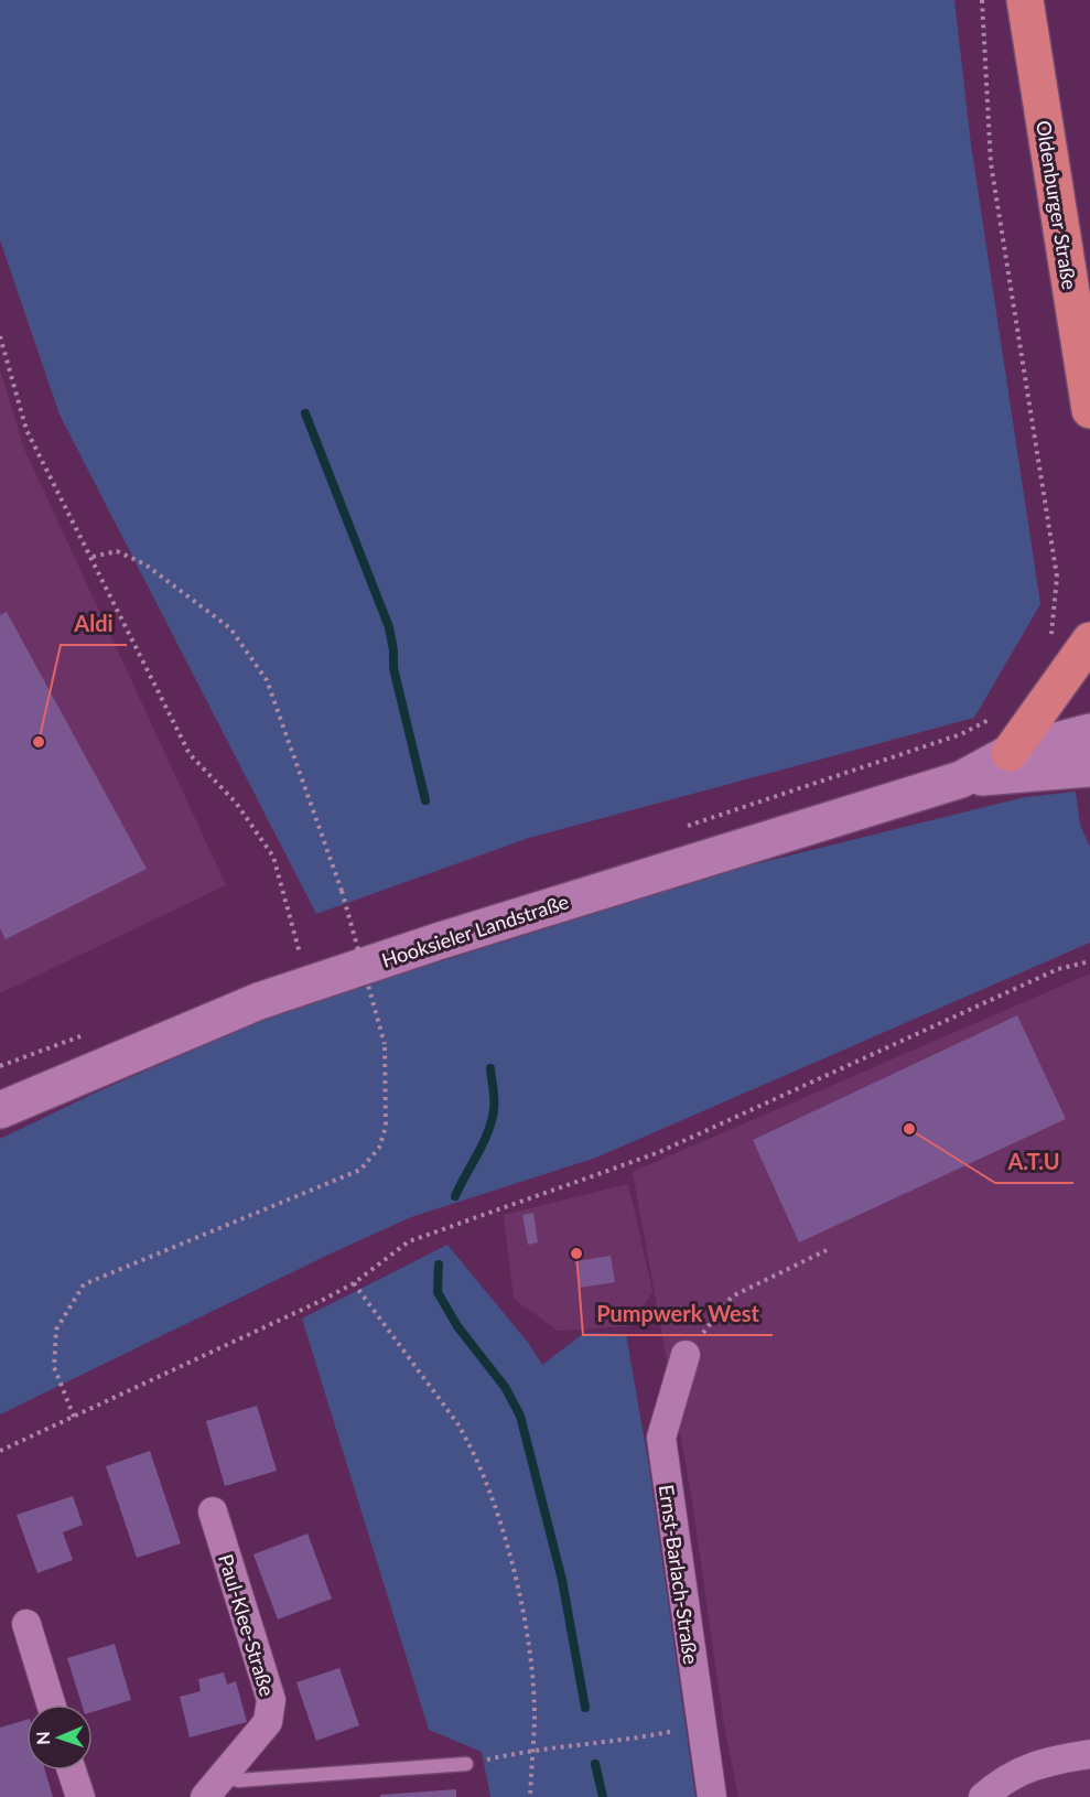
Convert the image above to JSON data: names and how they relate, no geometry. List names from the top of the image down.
{
  "streets": {
    "main road": ["Oldenburger Straße", "Hooksieler Landstraße"],
    "street": ["Ernst-Barlach-Straße", "Paul-Klee-Straße"]
  },
  "places": ["Aldi", "A.T.U", "Pumpwerk West"],
  "north": "left"
}
